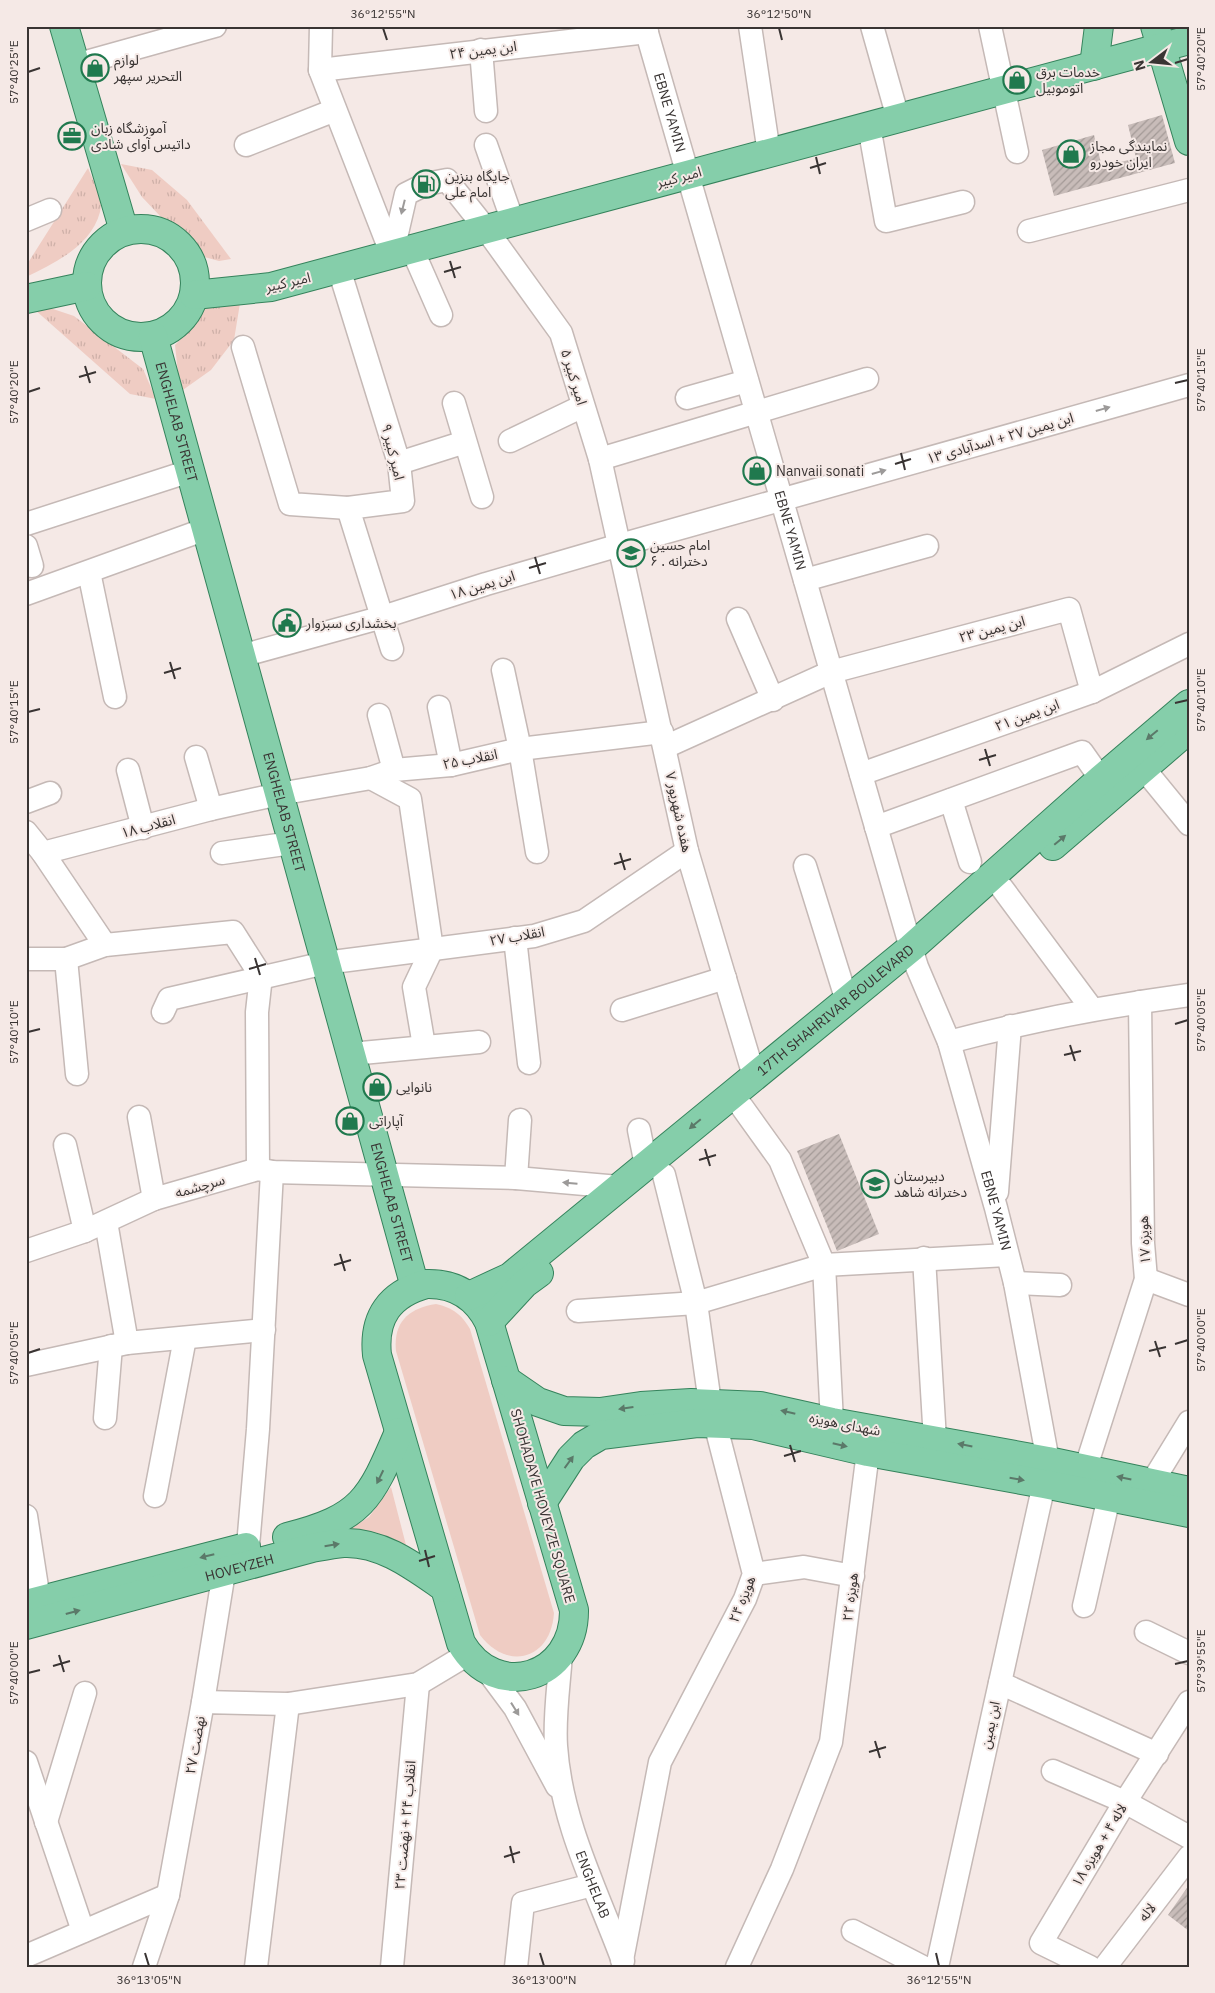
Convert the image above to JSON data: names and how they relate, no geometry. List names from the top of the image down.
{
  "streets": {
    "main road": [
      "امیر کبیر",
      "ENGHELAB STREET",
      "17TH SHAHRIVAR BOULEVARD",
      "شهدای هویزه",
      "SHOHADAYE HOVEYZE SQUARE",
      "HOVEYZEH"
    ],
    "street": [
      "ابن یمین ۲۴",
      "EBNE YAMIN",
      "امیر کبیر ۵",
      "ابن یمین ۲۷ + اسدآبادی ۱۳",
      "امیر کبیر ۹",
      "ابن یمین ۱۸",
      "ابن یمین ۲۳",
      "ابن یمین ۲۱",
      "انقلاب ۲۵",
      "هفده شهریور ۷",
      "انقلاب ۱۸",
      "انقلاب ۲۷",
      "سرچشمه",
      "هویزه ۱۷",
      "هویزه ۲۲",
      "هویزه ۲۴",
      "ابن یمین",
      "نهضت ۲۷",
      "انقلاب ۲۴ + نهضت ۲۳",
      "لاله ۴ + هویزه ۱۸",
      "ENGHELAB",
      "لاله"
    ]
  },
  "crossings": [
    ["ابن یمین ۲۴", "EBNE YAMIN"],
    ["EBNE YAMIN", "امیر کبیر"],
    ["EBNE YAMIN", "ابن یمین ۲۷ + اسدآبادی ۱۳"],
    ["EBNE YAMIN", "ابن یمین ۱۸"],
    ["EBNE YAMIN", "ابن یمین ۲۳"],
    ["EBNE YAMIN", "ابن یمین ۲۱"],
    ["EBNE YAMIN", "انقلاب ۲۵"],
    ["EBNE YAMIN", "17TH SHAHRIVAR BOULEVARD"],
    ["EBNE YAMIN", "شهدای هویزه"],
    ["EBNE YAMIN", "ابن یمین"],
    ["امیر کبیر", "امیر کبیر ۵"],
    ["امیر کبیر", "ENGHELAB STREET"],
    ["امیر کبیر", "امیر کبیر ۹"],
    ["امیر کبیر ۵", "ابن یمین ۱۸"],
    ["امیر کبیر ۵", "هفده شهریور ۷"],
    ["ENGHELAB STREET", "ابن یمین ۱۸"],
    ["ENGHELAB STREET", "انقلاب ۲۵"],
    ["ENGHELAB STREET", "انقلاب ۱۸"],
    ["ENGHELAB STREET", "انقلاب ۲۷"],
    ["ENGHELAB STREET", "سرچشمه"],
    ["ENGHELAB STREET", "SHOHADAYE HOVEYZE SQUARE"],
    ["ابن یمین ۲۷ + اسدآبادی ۱۳", "ابن یمین ۱۸"],
    ["ابن یمین ۱۸", "هفده شهریور ۷"],
    ["ابن یمین ۲۳", "ابن یمین ۲۱"],
    ["ابن یمین ۲۳", "انقلاب ۲۵"],
    ["انقلاب ۲۵", "هفده شهریور ۷"],
    ["انقلاب ۲۵", "انقلاب ۱۸"],
    ["هفده شهریور ۷", "انقلاب ۲۷"],
    ["هفده شهریور ۷", "17TH SHAHRIVAR BOULEVARD"],
    ["17TH SHAHRIVAR BOULEVARD", "سرچشمه"],
    ["17TH SHAHRIVAR BOULEVARD", "SHOHADAYE HOVEYZE SQUARE"],
    ["17TH SHAHRIVAR BOULEVARD", "هویزه ۲۴"],
    ["هویزه ۱۷", "شهدای هویزه"],
    ["شهدای هویزه", "SHOHADAYE HOVEYZE SQUARE"],
    ["شهدای هویزه", "هویزه ۲۲"],
    ["شهدای هویزه", "هویزه ۲۴"],
    ["شهدای هویزه", "ابن یمین"],
    ["SHOHADAYE HOVEYZE SQUARE", "HOVEYZEH"],
    ["SHOHADAYE HOVEYZE SQUARE", "نهضت ۲۷"],
    ["هویزه ۲۴", "ENGHELAB"],
    ["نهضت ۲۷", "انقلاب ۲۴ + نهضت ۲۳"]
  ],
  "places": {
    "shop": [
      "لوازم التحریر سپهر",
      "خدمات برق اتوموبیل",
      "نمایندگی مجاز ایران خودرو",
      "Nanvaii sonati",
      "نانوایی",
      "آپاراتی"
    ],
    "office": ["آموزشگاه زبان داتیس آوای شادی"],
    "fuel station": ["جایگاه بنزین امام علی"],
    "school or university": ["امام حسین ۶ . دخترانه", "دبیرستان دخترانه شاهد"],
    "public building": ["بخشداری سبزوار"]
  },
  "north": "left",
  "coordinates": [
    "36°12'55\"N",
    "36°12'50\"N",
    "57°40'20\"E",
    "57°40'25\"E",
    "57°40'15\"E",
    "57°40'10\"E",
    "57°40'05\"E",
    "57°40'00\"E",
    "57°39'55\"E",
    "36°13'05\"N",
    "36°13'00\"N"
  ]
}
